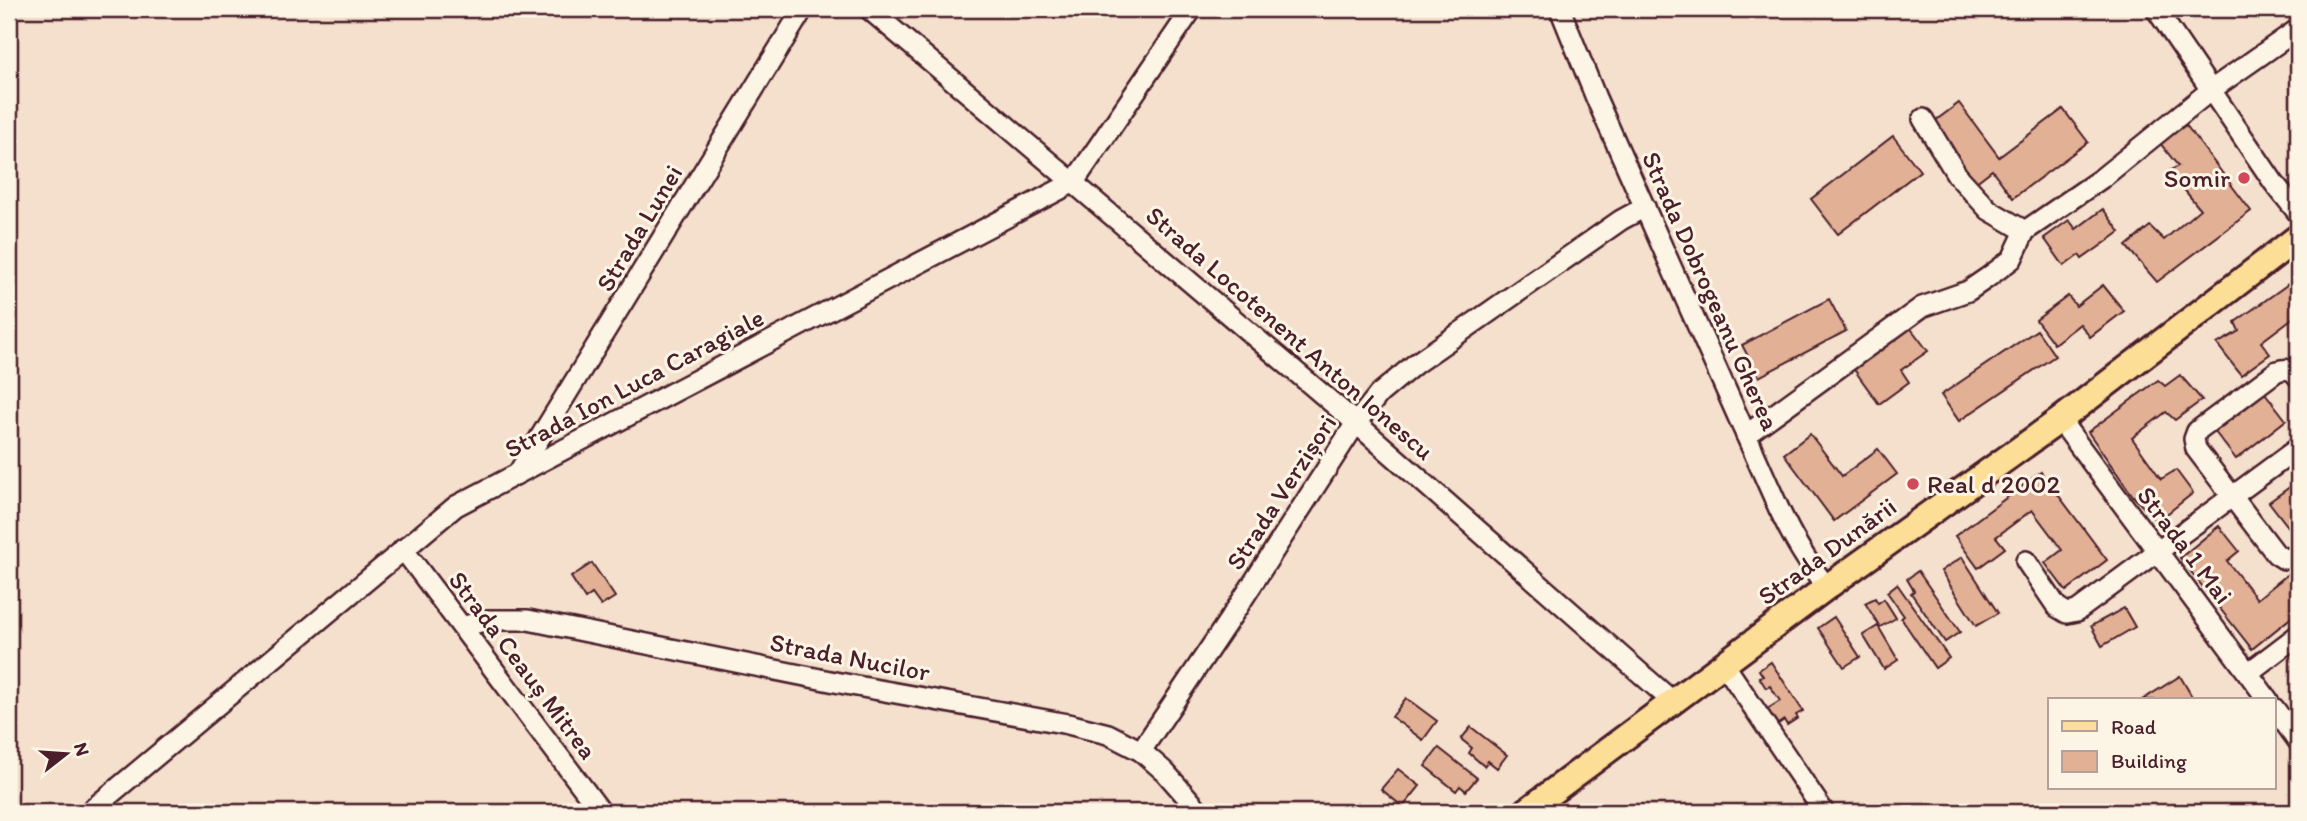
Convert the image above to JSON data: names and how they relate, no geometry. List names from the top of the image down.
{
  "streets": {
    "main road": ["Strada Dunării"],
    "street": [
      "Strada Lunei",
      "Strada Dobrogeanu Gherea",
      "Strada Locotenent Anton Ionescu",
      "Strada Ion Luca Caragiale",
      "Strada Verzișori",
      "Strada 1 Mai",
      "Strada Nucilor",
      "Strada Ceauș Mitrea"
    ]
  },
  "crossings": [
    ["Strada Lunei", "Strada Ion Luca Caragiale"],
    ["Strada Dobrogeanu Gherea", "Strada Verzișori"],
    ["Strada Dobrogeanu Gherea", "Strada Dunării"],
    ["Strada Locotenent Anton Ionescu", "Strada Ion Luca Caragiale"],
    ["Strada Locotenent Anton Ionescu", "Strada Verzișori"],
    ["Strada Locotenent Anton Ionescu", "Strada Dunării"],
    ["Strada Ion Luca Caragiale", "Strada Ceauș Mitrea"],
    ["Strada Verzișori", "Strada Nucilor"],
    ["Strada 1 Mai", "Strada Dunării"],
    ["Strada Nucilor", "Strada Ceauș Mitrea"]
  ],
  "places": ["Somir", "Real d 2002"],
  "legend": ["Road", "Building"],
  "north": "right"
}
